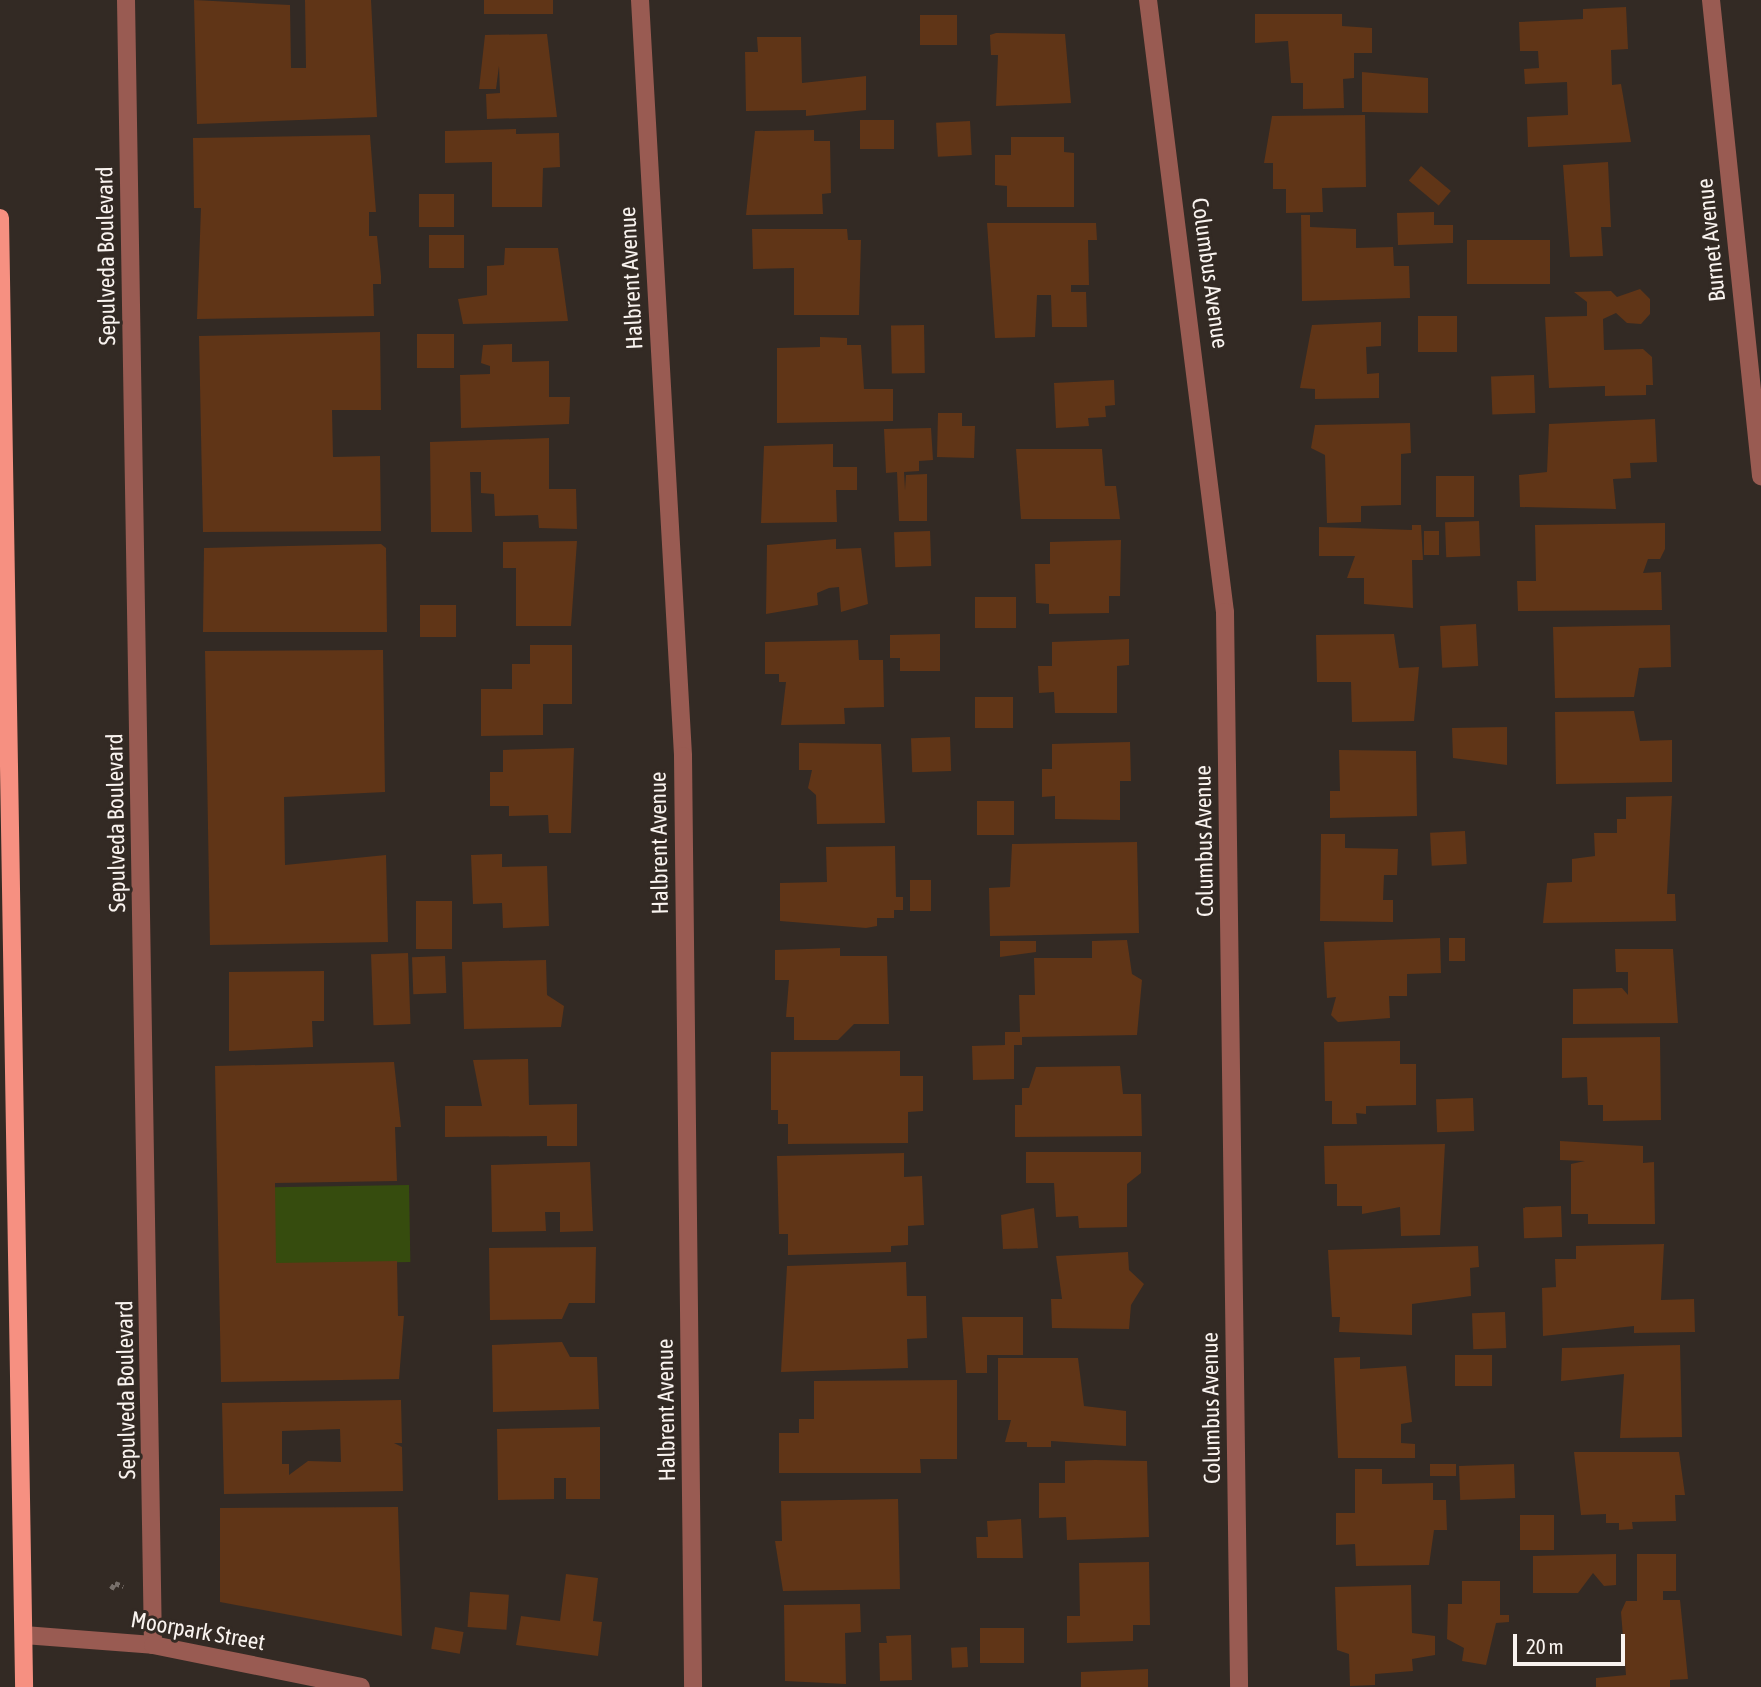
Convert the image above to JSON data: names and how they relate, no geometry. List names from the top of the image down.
{
  "streets": {
    "street": [
      "Burnet Avenue",
      "Sepulveda Boulevard",
      "Columbus Avenue",
      "Halbrent Avenue",
      "Moorpark Street"
    ]
  },
  "crossings": [
    ["Sepulveda Boulevard", "Moorpark Street"]
  ],
  "scale_bar": "20 m"
}
